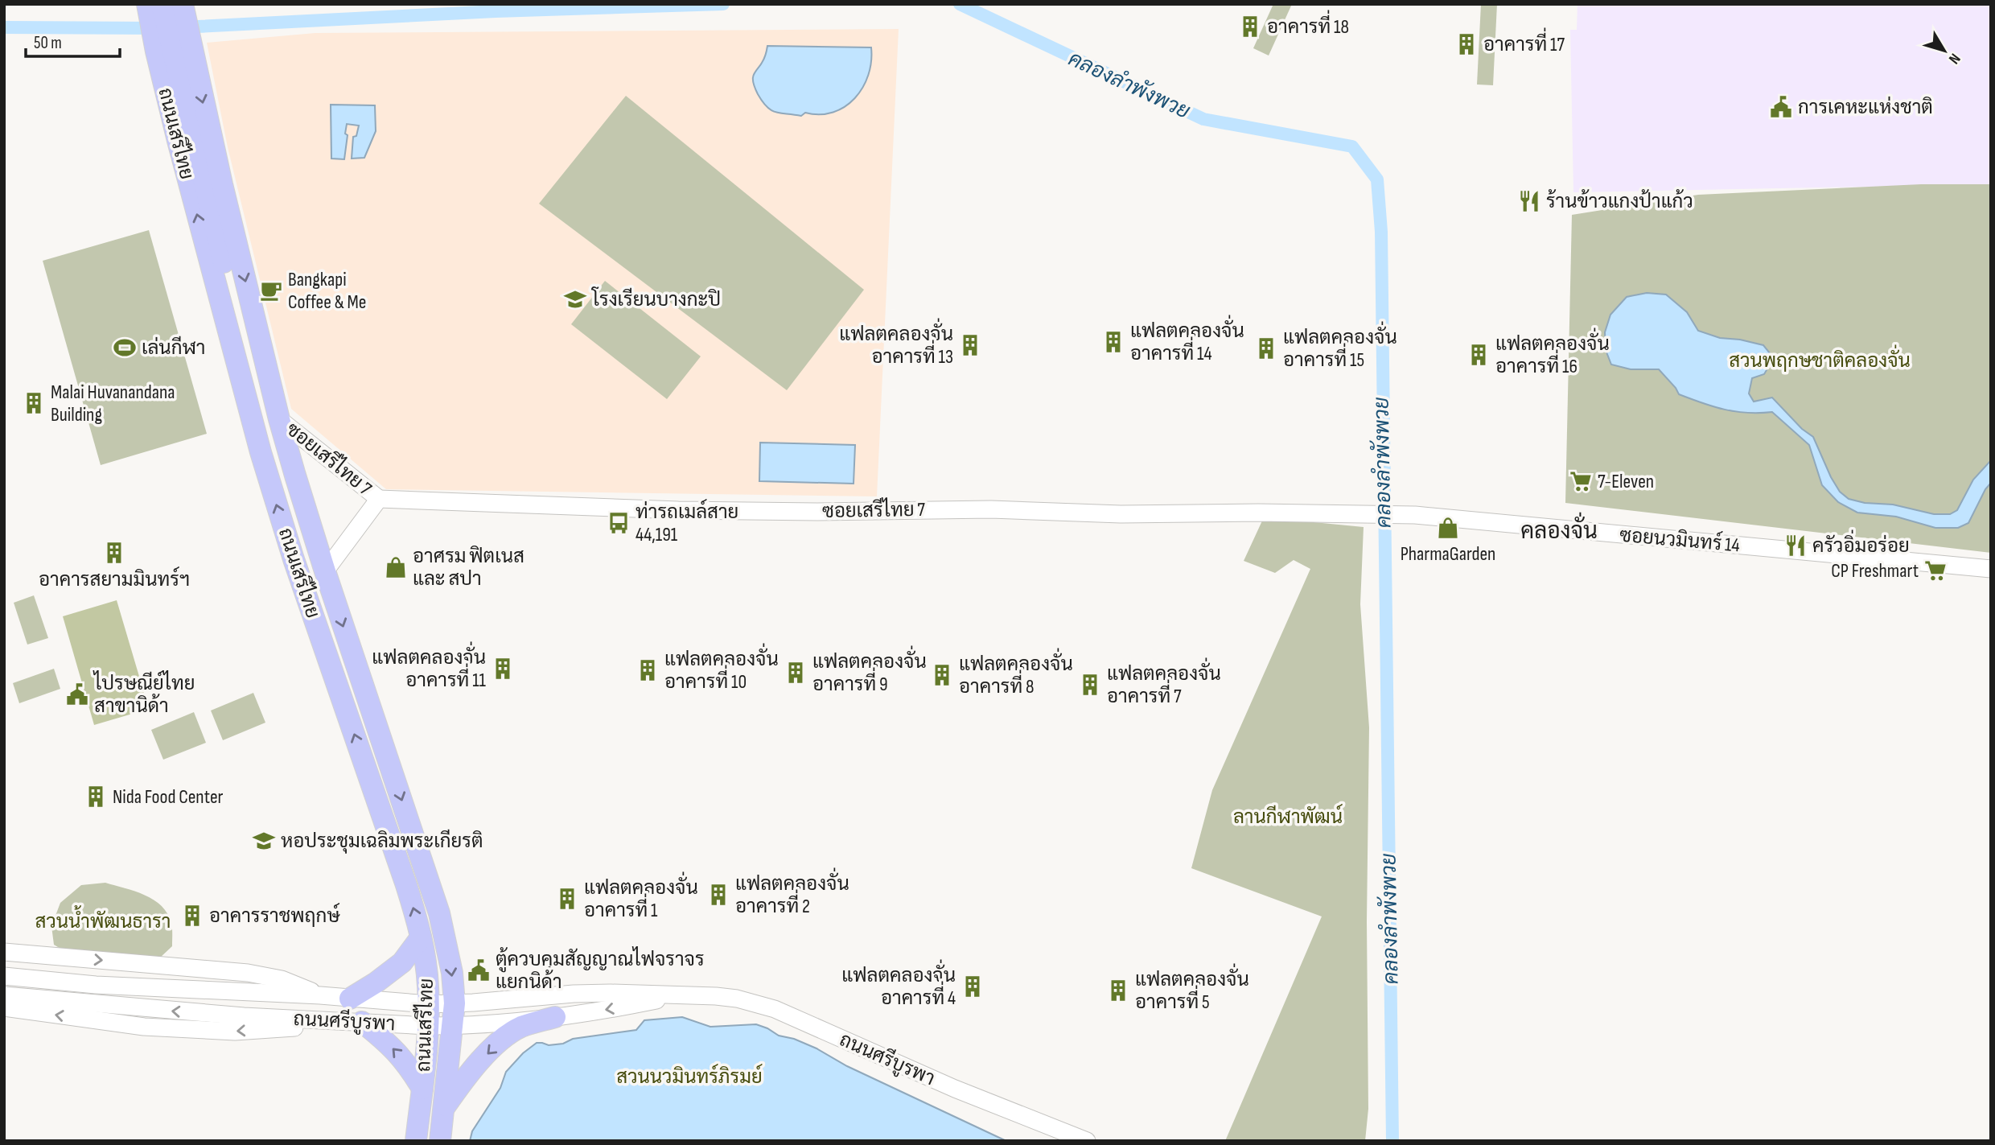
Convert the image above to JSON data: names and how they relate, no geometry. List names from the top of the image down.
{
  "streets": {
    "main road": ["ถนนเสรีไทย"],
    "street": ["ซอยเสรีไทย 7", "ซอยนวมินทร์ 14", "ถนนศรีบูรพา"]
  },
  "crossings": [
    ["ถนนเสรีไทย", "ซอยเสรีไทย 7"],
    ["ถนนเสรีไทย", "ถนนศรีบูรพา"],
    ["ซอยเสรีไทย 7", "ซอยนวมินทร์ 14"]
  ],
  "districts": ["คลองจั่น"],
  "water": ["คลองลำพังพวย"],
  "parks": [
    "สวนพฤกษชาติคลองจั่น",
    "ลานกีฬาพัฒน์",
    "สวนน้ำพัฒนธารา",
    "สวนนวมินทร์ภิรมย์"
  ],
  "places": {
    "building": [
      "อาคารที่ 18",
      "อาคารที่ 17",
      "แฟลตคลองจั่น อาคารที่ 14",
      "แฟลตคลองจั่น อาคารที่ 13",
      "แฟลตคลองจั่น อาคารที่ 15",
      "แฟลตคลองจั่น อาคารที่ 16",
      "Malai Huvanandana Building",
      "อาคารสยามมินทร์ฯ",
      "แฟลตคลองจั่น อาคารที่ 11",
      "แฟลตคลองจั่น อาคารที่ 10",
      "แฟลตคลองจั่น อาคารที่ 9",
      "แฟลตคลองจั่น อาคารที่ 8",
      "แฟลตคลองจั่น อาคารที่ 7",
      "Nida Food Center",
      "แฟลตคลองจั่น อาคารที่ 2",
      "แฟลตคลองจั่น อาคารที่ 1",
      "อาคารราชพฤกษ์",
      "แฟลตคลองจั่น อาคารที่ 4",
      "แฟลตคลองจั่น อาคารที่ 5"
    ],
    "public building": ["การเคหะแห่งชาติ", "ไปรษณีย์ไทย สาขานิด้า", "ตู้ควบคุมสัญญาณไฟจราจร แยกนิด้า"],
    "restaurant": ["ร้านข้าวแกงป้าแก้ว", "ครัวอิ่มอร่อย"],
    "cafe": ["Bangkapi Coffee & Me"],
    "school or university": ["โรงเรียนบางกะปิ", "หอประชุมเฉลิมพระเกียรติ"],
    "sports": ["เล่นกีฬา"],
    "supermarket": ["7-Eleven", "CP Freshmart"],
    "bus stop": ["ท่ารถเมล์สาย 44,191"],
    "shop": ["PharmaGarden", "อาศรม ฟิตเนส และ สปา"]
  },
  "scale_bar": "50 m",
  "north": "bottom right"
}
